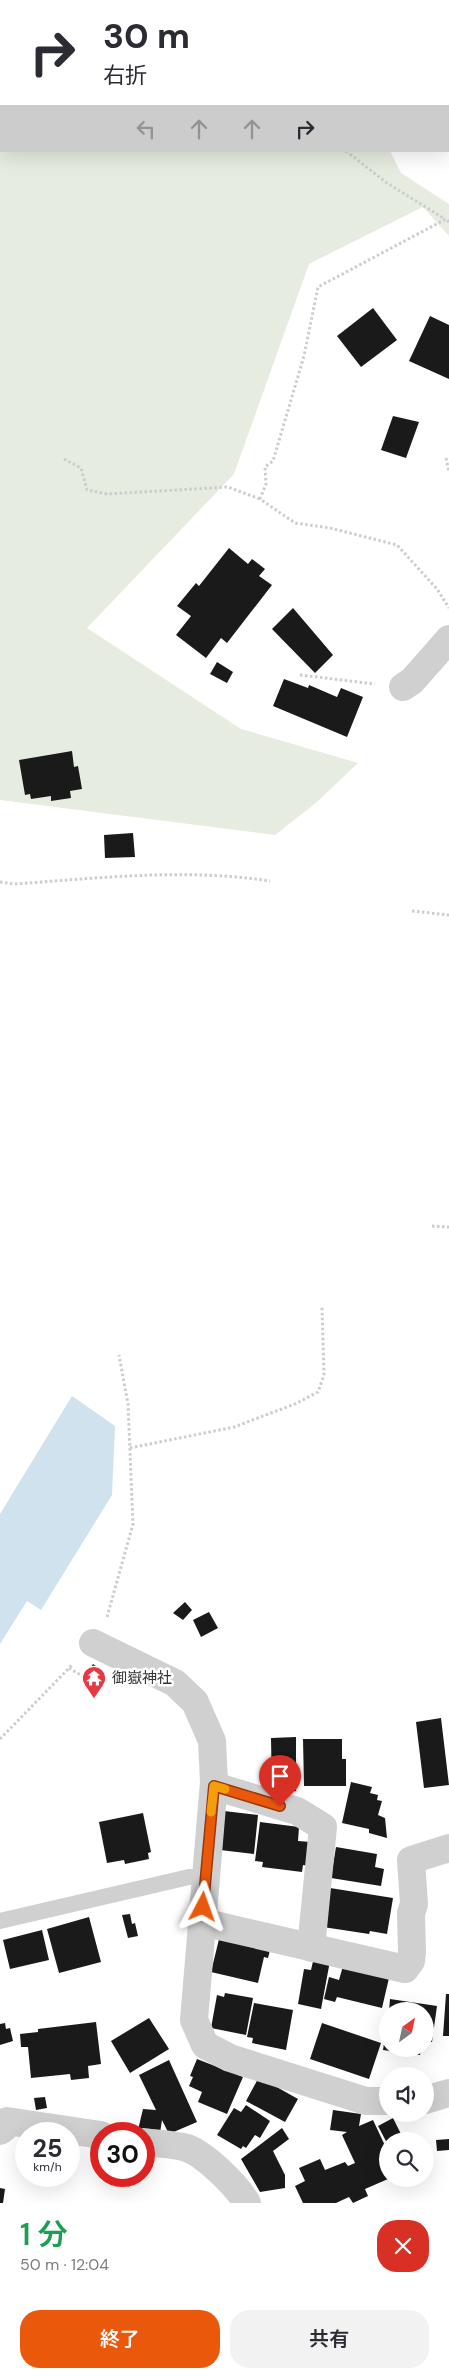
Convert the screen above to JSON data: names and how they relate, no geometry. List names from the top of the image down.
{
  "places": {
    "temple": ["御嶽神社"]
  },
  "north": "top right",
  "page": {
    "turn": ["30 m", "右折"],
    "speed": "25 km/h",
    "limit": "30",
    "heading": ["1 分", "50 m · 12:04"],
    "buttons": ["終了", "共有"]
  }
}
